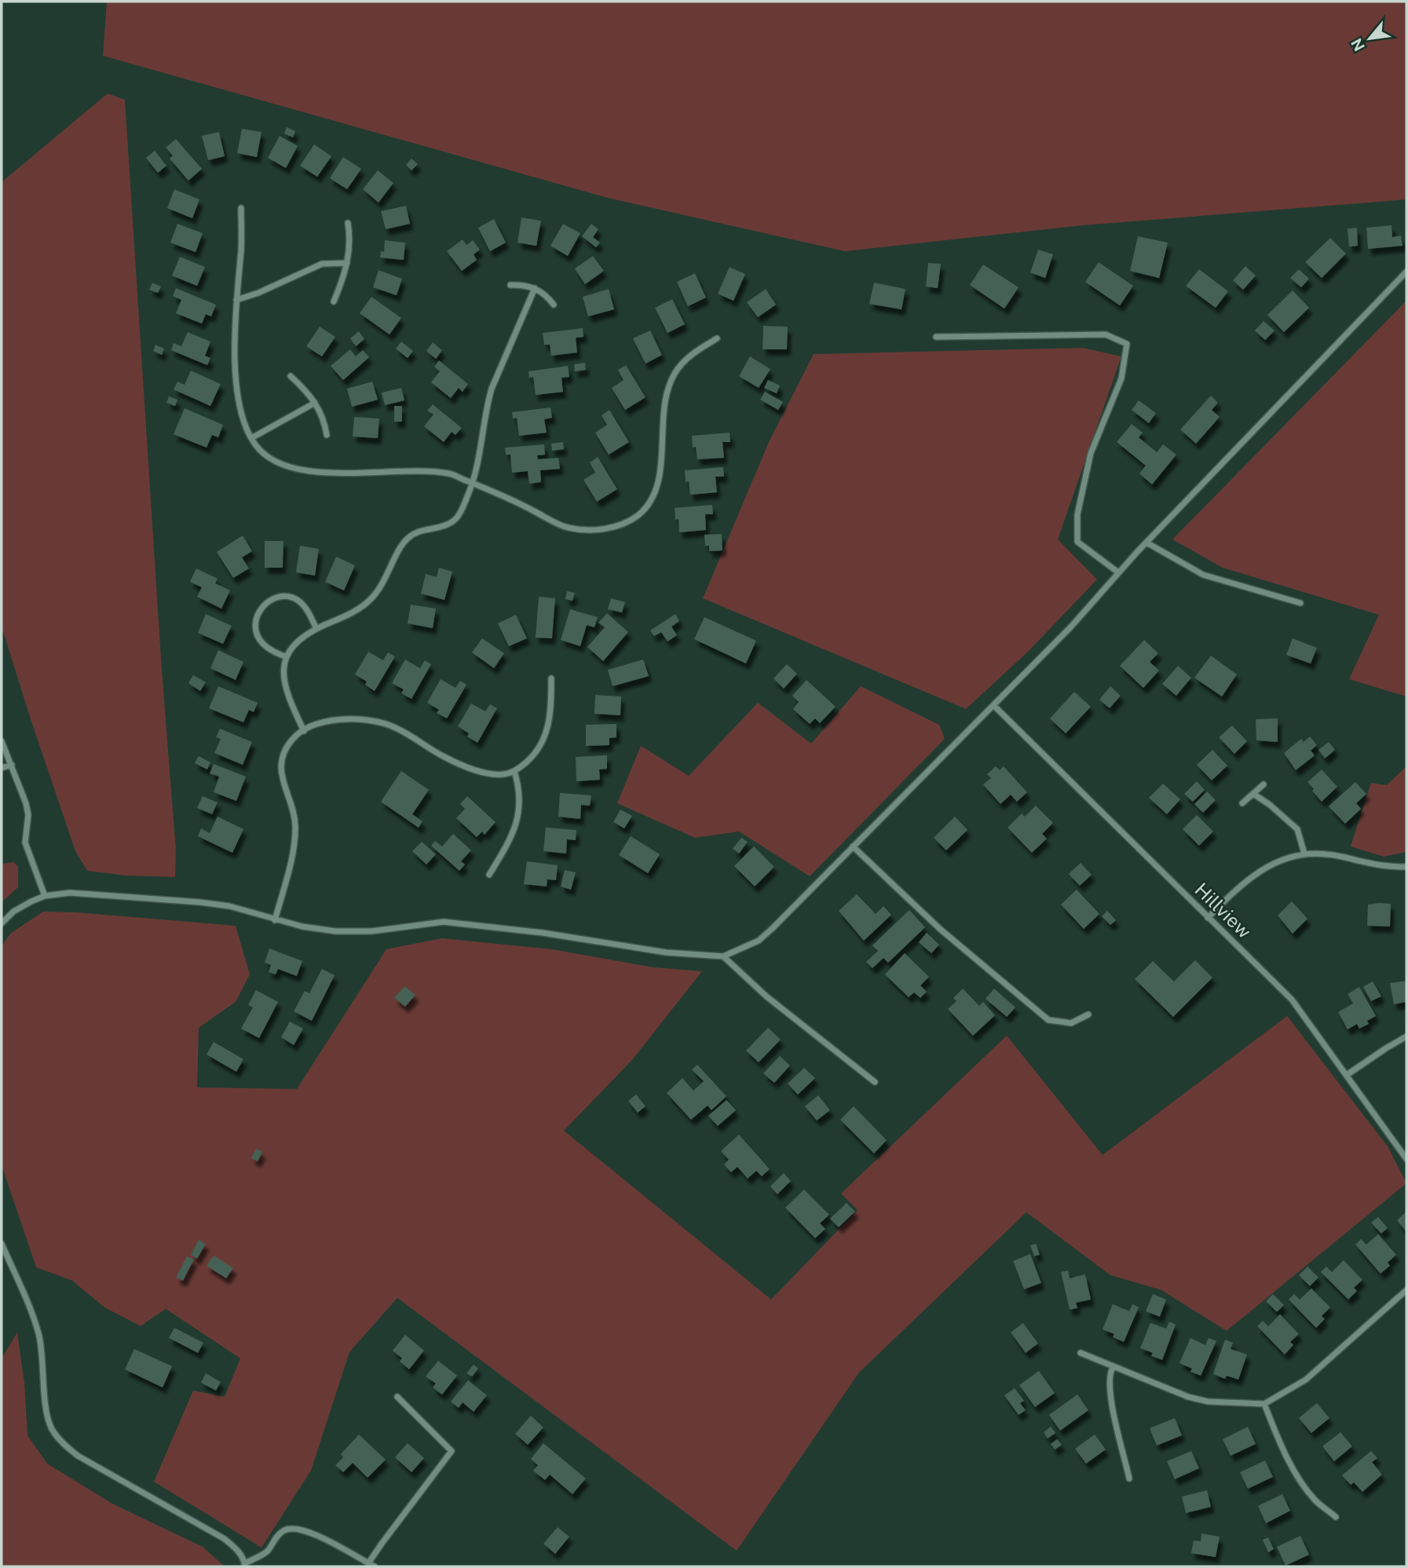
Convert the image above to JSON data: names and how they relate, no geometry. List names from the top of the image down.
{
  "streets": {
    "street": ["Hillview"]
  },
  "north": "bottom left"
}
